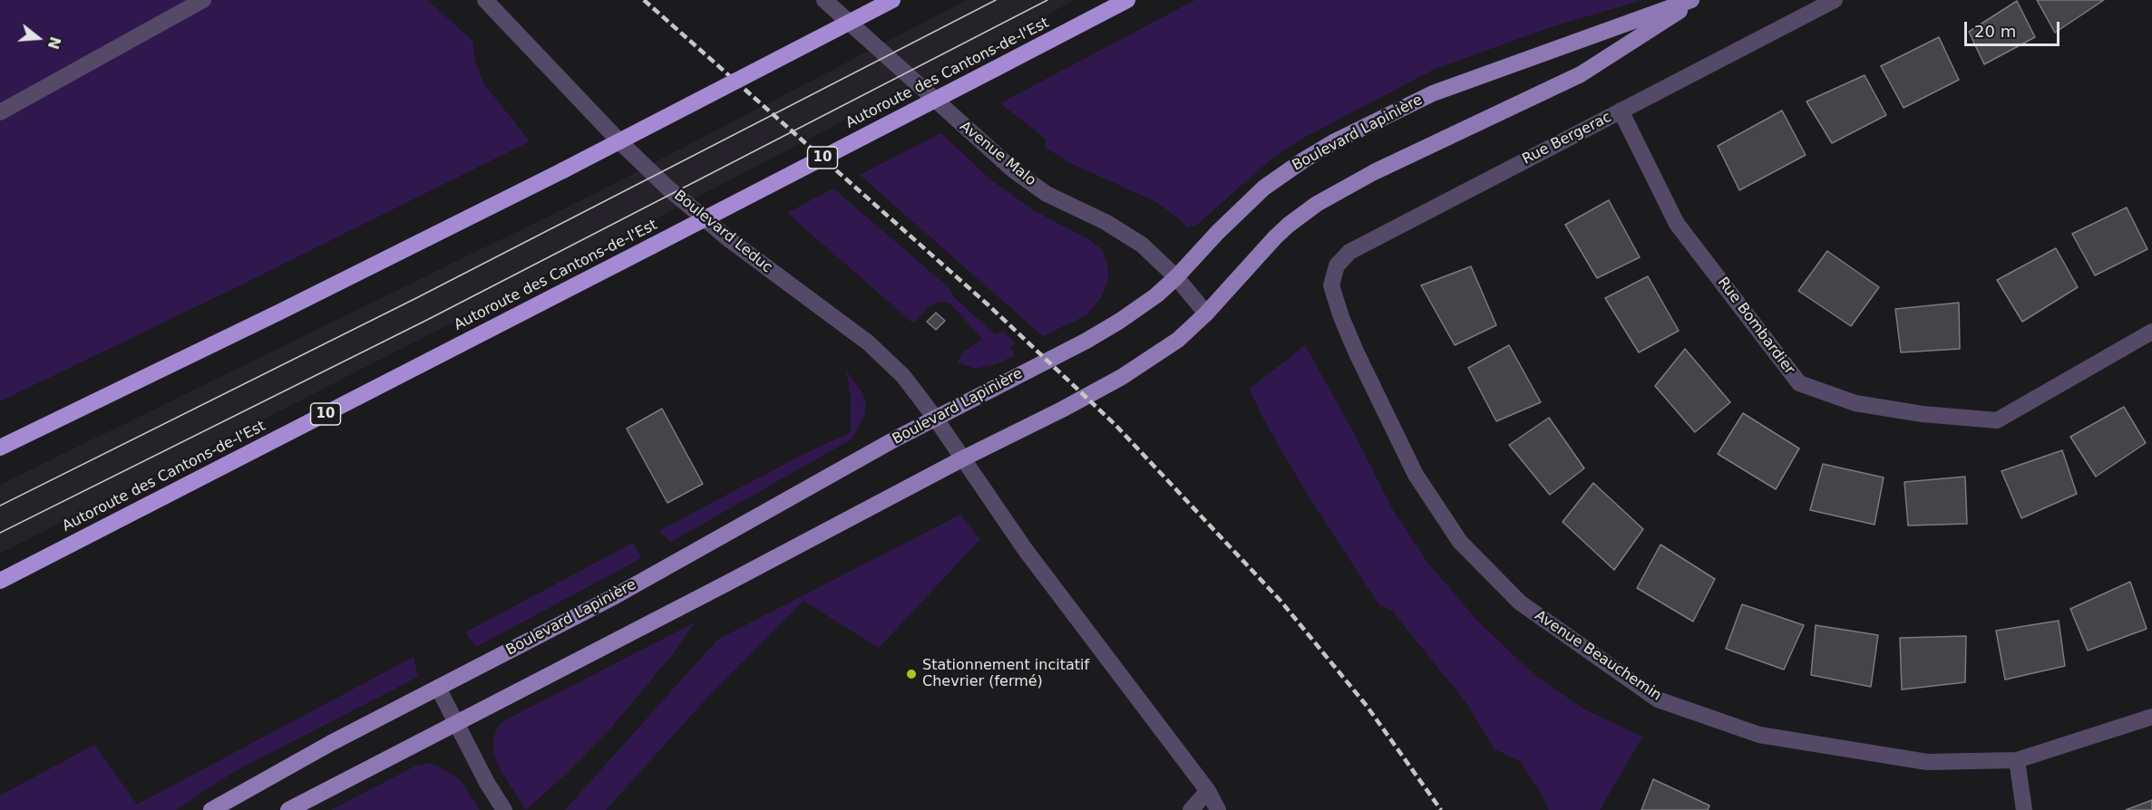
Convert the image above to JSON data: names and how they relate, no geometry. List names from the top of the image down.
{
  "streets": {
    "highway": ["Autoroute des Cantons-de-l'Est", "10"],
    "main road": ["Boulevard Lapinière"],
    "street": [
      "Rue Bergerac",
      "Avenue Malo",
      "Boulevard Leduc",
      "Rue Bombardier",
      "Avenue Beauchemin"
    ]
  },
  "crossings": [
    ["Boulevard Lapinière", "Avenue Malo"],
    ["Boulevard Lapinière", "Boulevard Leduc"],
    ["Rue Bergerac", "Rue Bombardier"],
    ["Rue Bergerac", "Avenue Beauchemin"]
  ],
  "places": ["Stationnement incitatif Chevrier (fermé)"],
  "scale_bar": "20 m",
  "north": "right"
}
